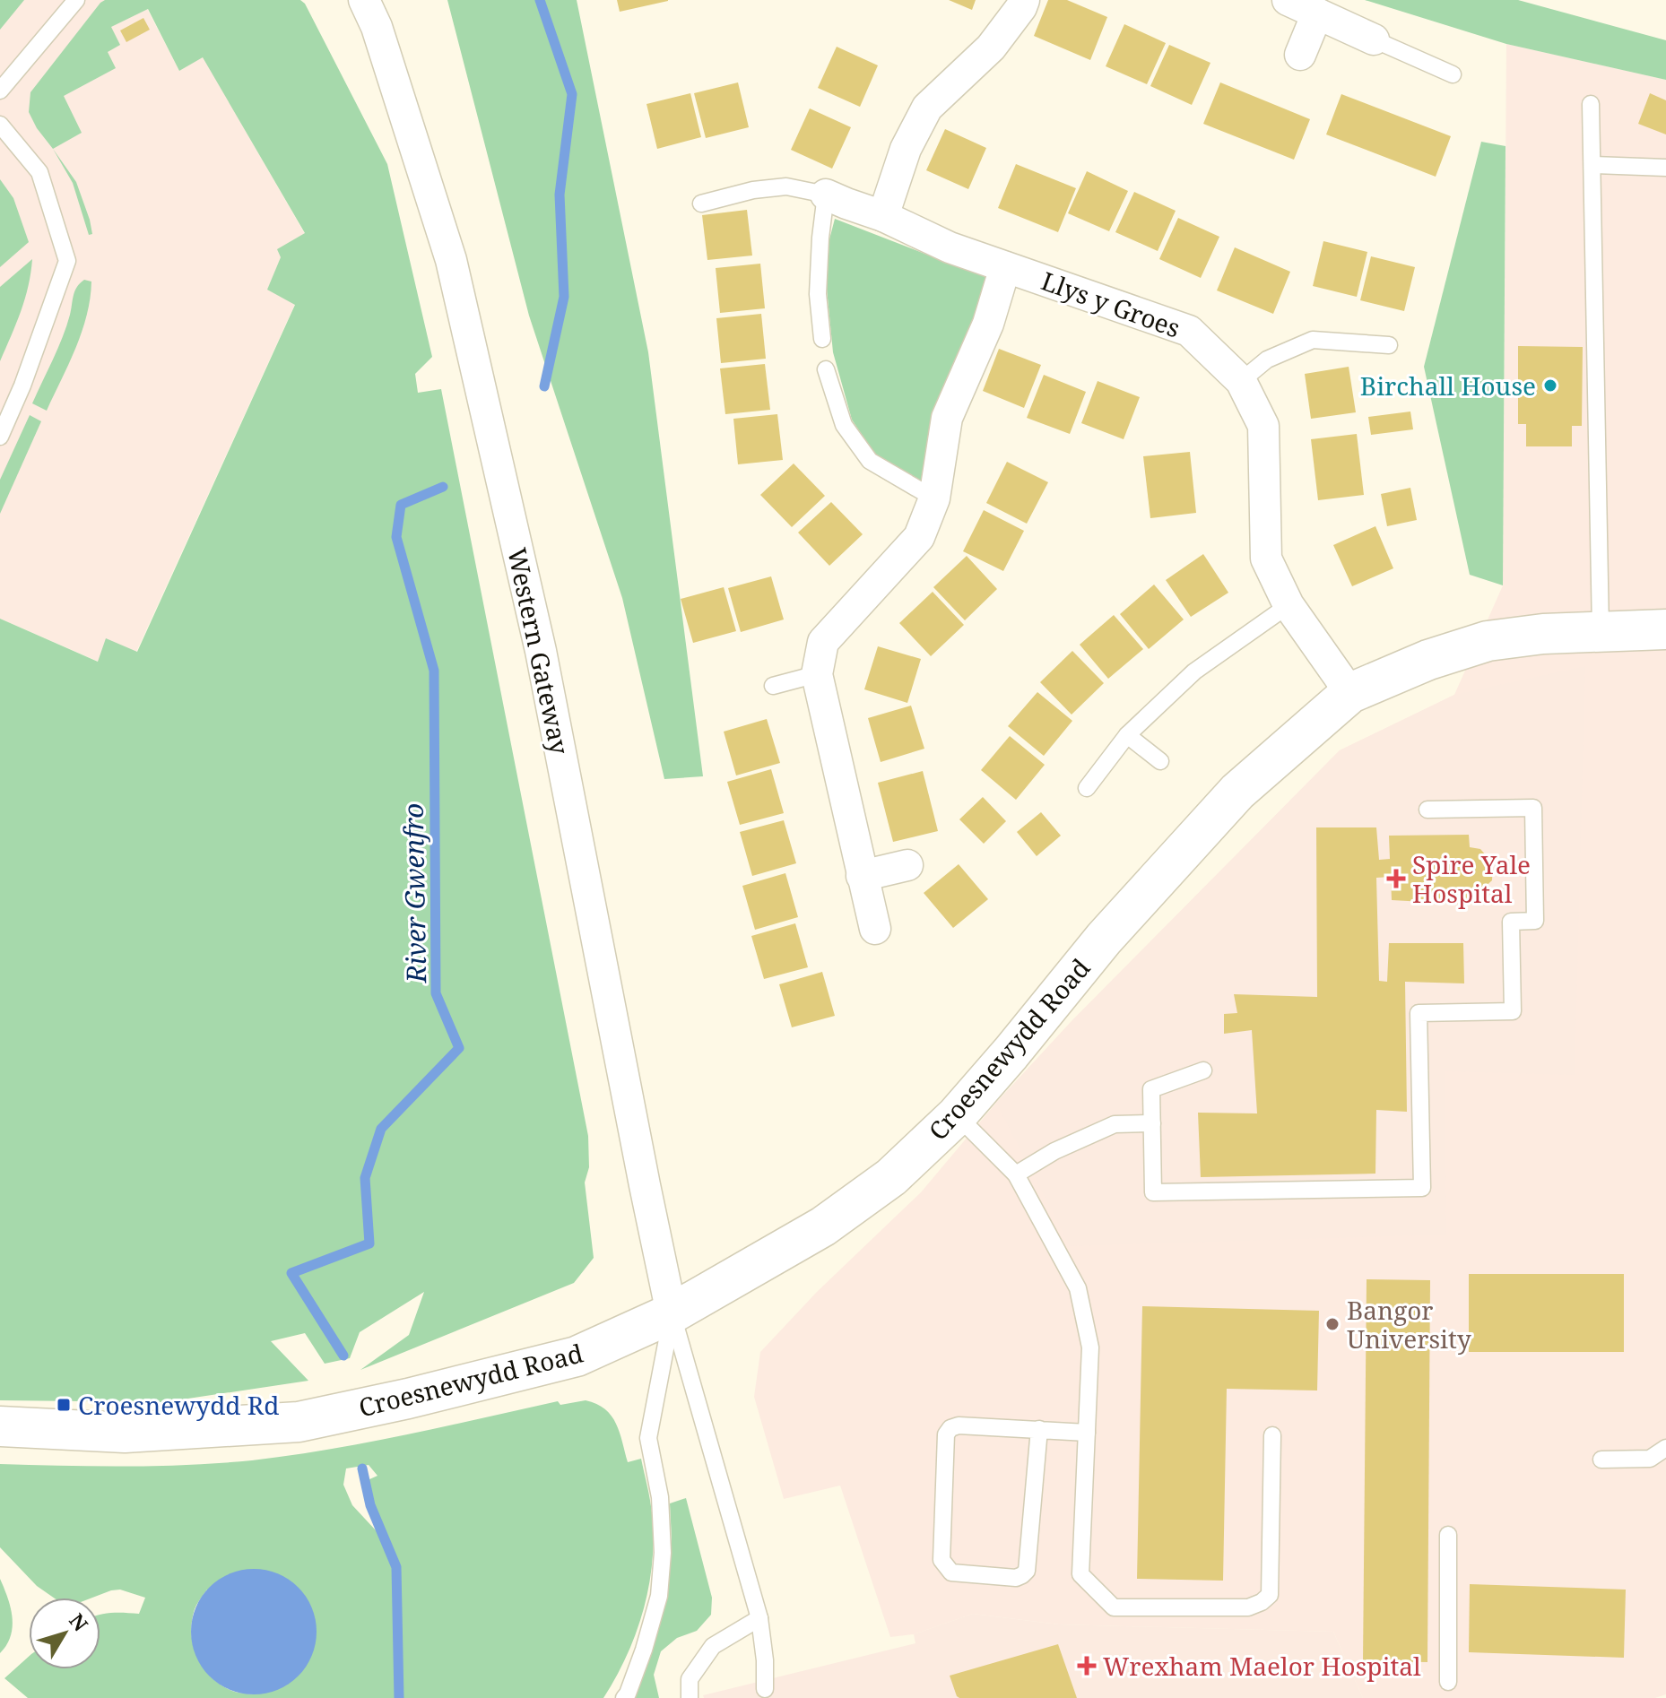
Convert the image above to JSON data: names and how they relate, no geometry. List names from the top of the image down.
{
  "streets": {
    "street": ["Llys y Groes", "Western Gateway", "Croesnewydd Road"]
  },
  "crossings": [
    ["Llys y Groes", "Croesnewydd Road"],
    ["Western Gateway", "Croesnewydd Road"]
  ],
  "water": ["River Gwenfro"],
  "places": {
    "other": ["Birchall House", "Bangor University"],
    "health": ["Spire Yale Hospital", "Wrexham Maelor Hospital"],
    "transit": ["Croesnewydd Rd"]
  },
  "north": "top right"
}
